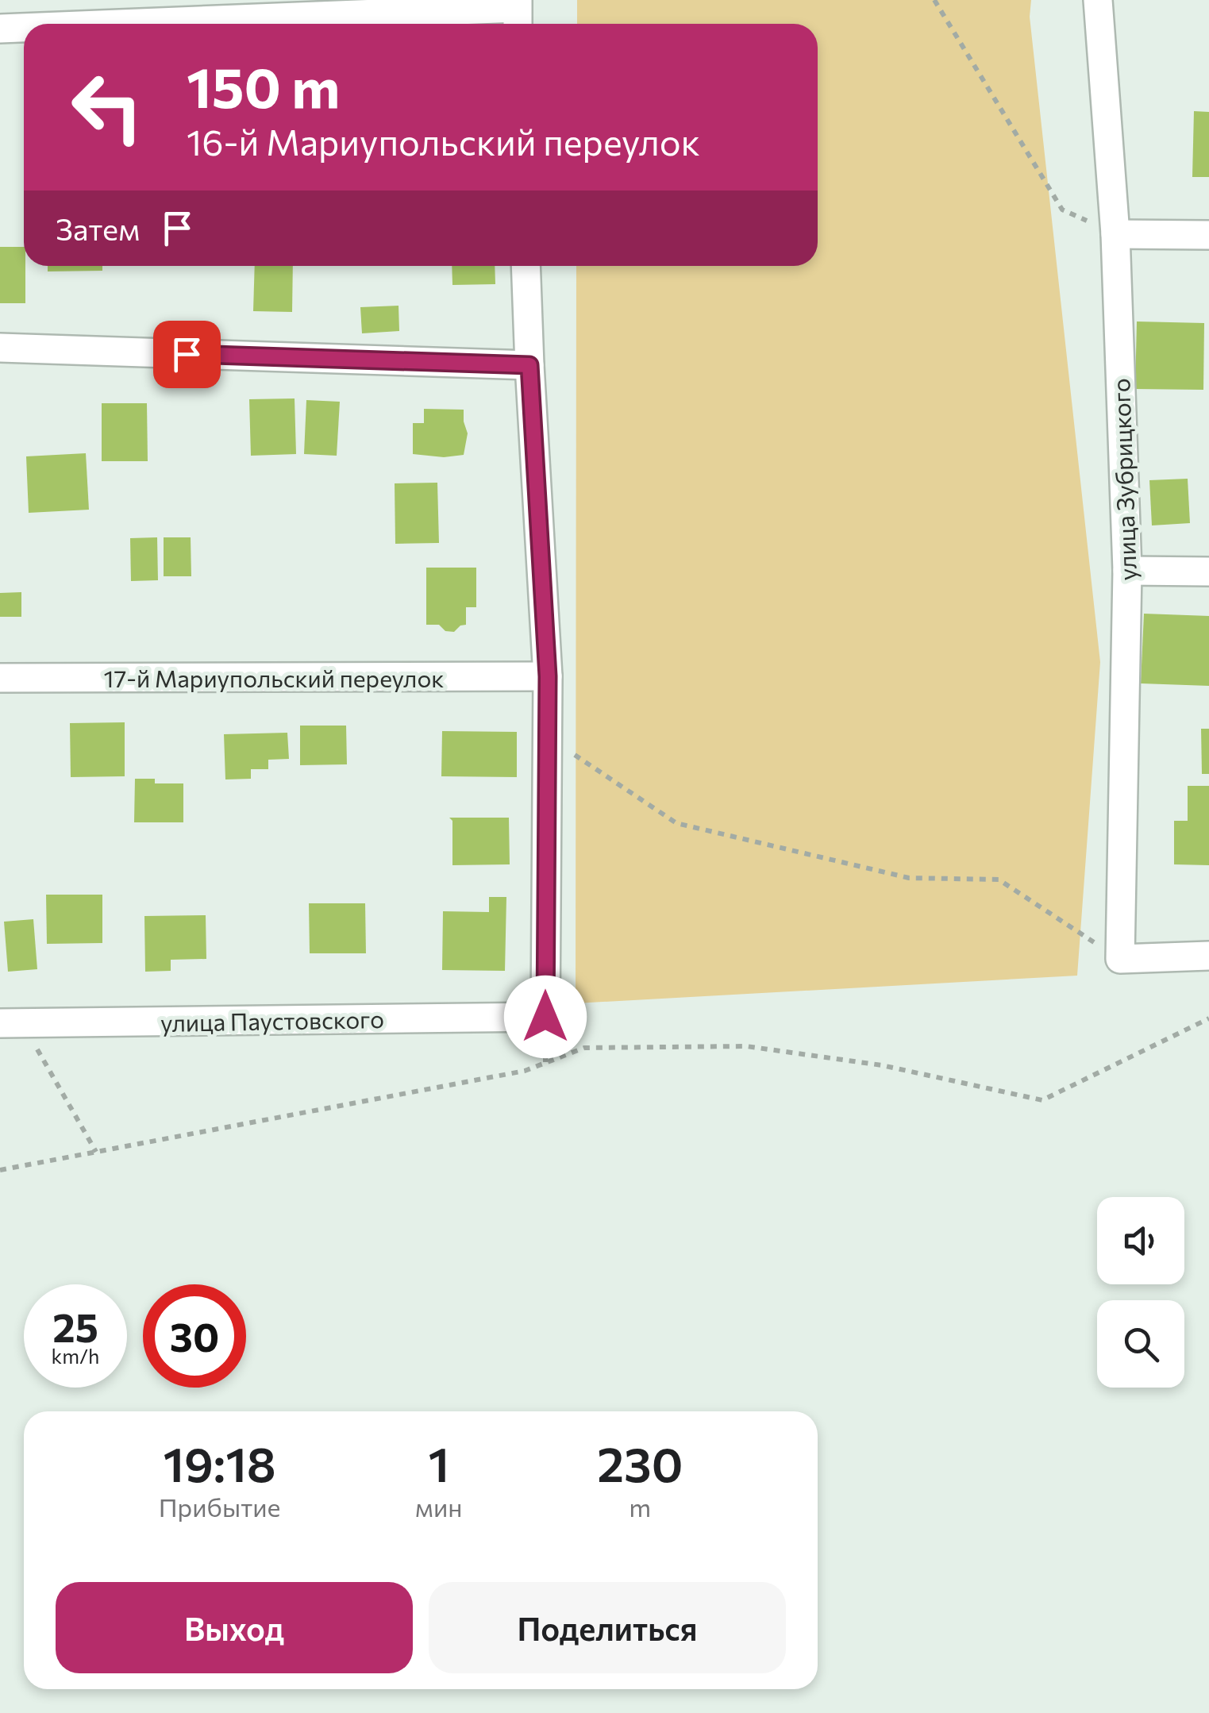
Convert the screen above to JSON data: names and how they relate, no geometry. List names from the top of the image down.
{
  "streets": {
    "street": ["улица Зубрицкого", "17-й Мариупольский переулок", "улица Паустовского"]
  },
  "page": {
    "turn": ["150 m", "16-й Мариупольский переулок"],
    "then": "Затем",
    "speed": "25 km/h",
    "limit": "30",
    "eta": [
      "19:18",
      "Прибытие",
      "1",
      "мин",
      "230",
      "m"
    ],
    "buttons": ["Выход", "Поделиться"]
  }
}
